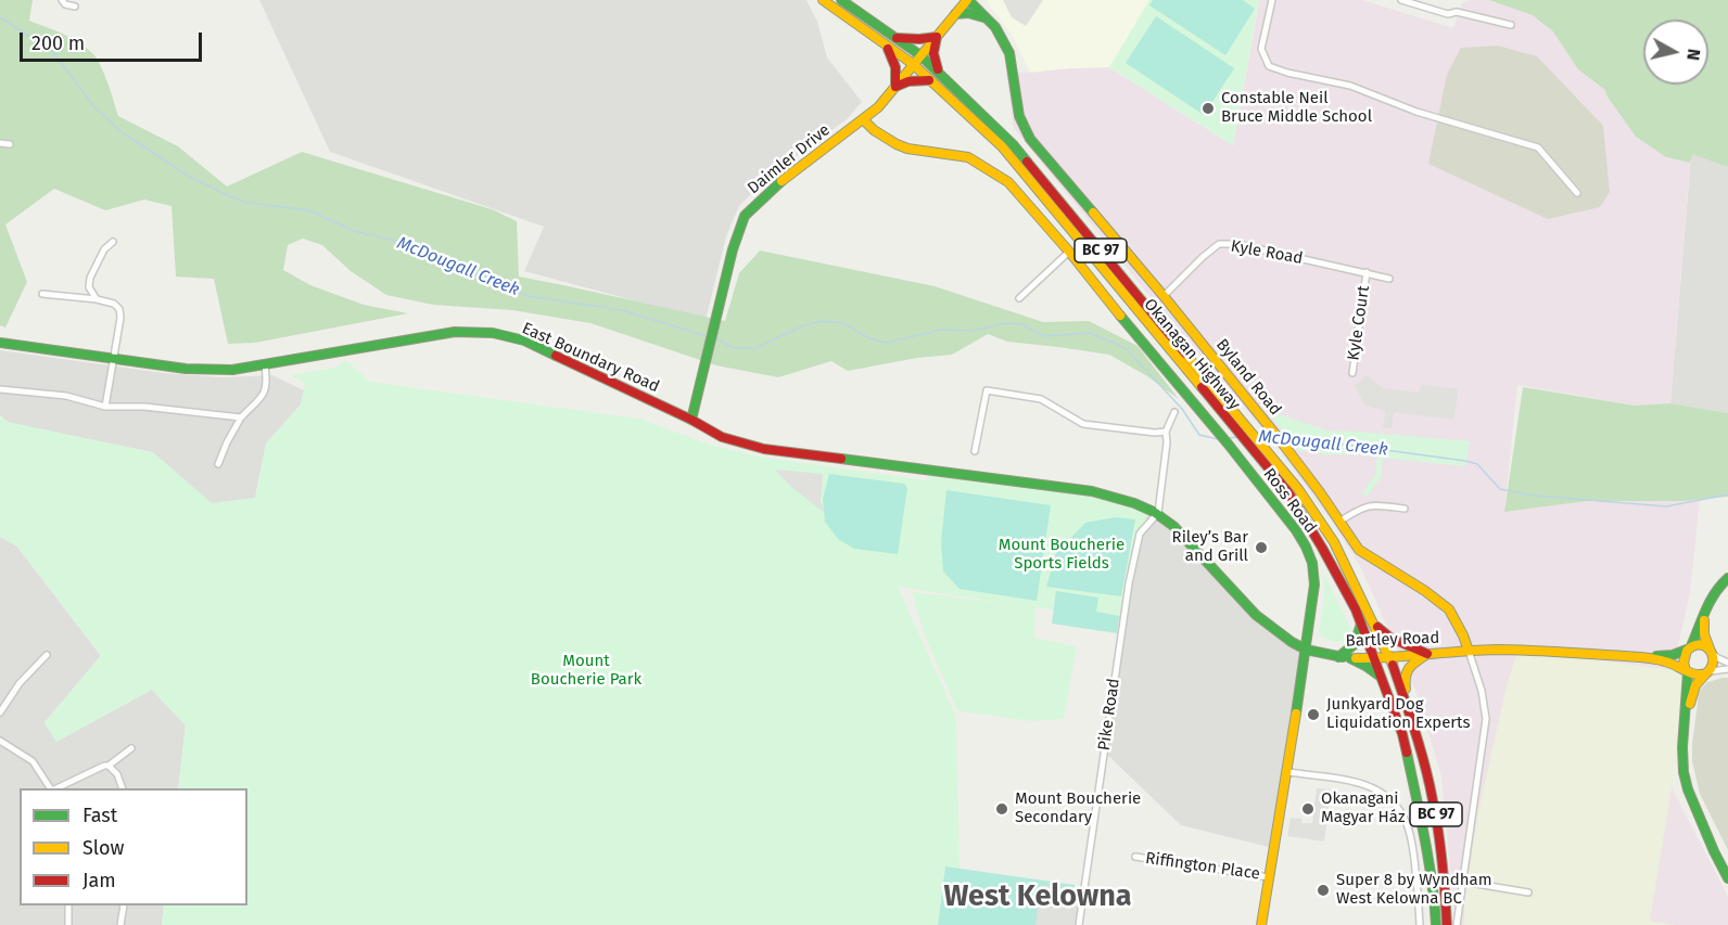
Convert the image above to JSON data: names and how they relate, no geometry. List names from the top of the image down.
{
  "streets": {
    "main road": [
      "Daimler Drive",
      "BC 97",
      "Okanagan Highway",
      "East Boundary Road",
      "Byland Road",
      "Ross Road",
      "Bartley Road"
    ],
    "street": [
      "Kyle Road",
      "Kyle Court",
      "Pike Road",
      "Riffington Place"
    ]
  },
  "crossings": [
    ["Daimler Drive", "Okanagan Highway"],
    ["Daimler Drive", "East Boundary Road"],
    ["Daimler Drive", "Byland Road"],
    ["Daimler Drive", "Ross Road"],
    ["Kyle Road", "Kyle Court"],
    ["Kyle Road", "Byland Road"],
    ["Okanagan Highway", "Bartley Road"],
    ["East Boundary Road", "Bartley Road"],
    ["East Boundary Road", "Pike Road"],
    ["Byland Road", "Bartley Road"],
    ["Ross Road", "Bartley Road"],
    ["Ross Road", "Riffington Place"],
    ["Bartley Road", "Pike Road"]
  ],
  "districts": ["West Kelowna"],
  "water": ["McDougall Creek"],
  "parks": ["Mount Boucherie Sports Fields", "Mount Boucherie Park"],
  "places": [
    "Constable Neil Bruce Middle School",
    "Riley’s Bar and Grill",
    "Junkyard Dog Liquidation Experts",
    "Mount Boucherie Secondary",
    "Okanagani Magyar Ház",
    "Super 8 by Wyndham West Kelowna BC"
  ],
  "legend": ["Fast", "Slow", "Jam"],
  "scale_bar": "200 m",
  "north": "right"
}
